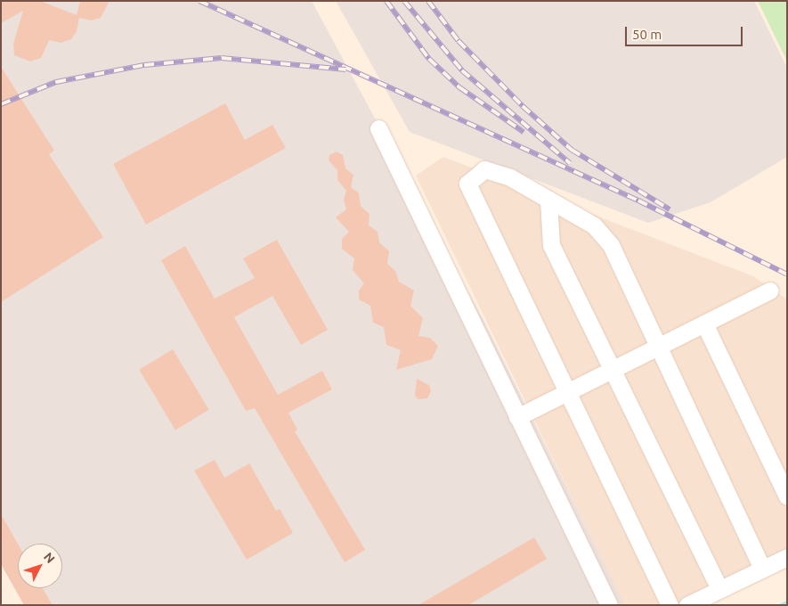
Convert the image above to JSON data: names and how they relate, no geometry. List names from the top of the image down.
{
  "scale_bar": "50 m",
  "north": "top right"
}
